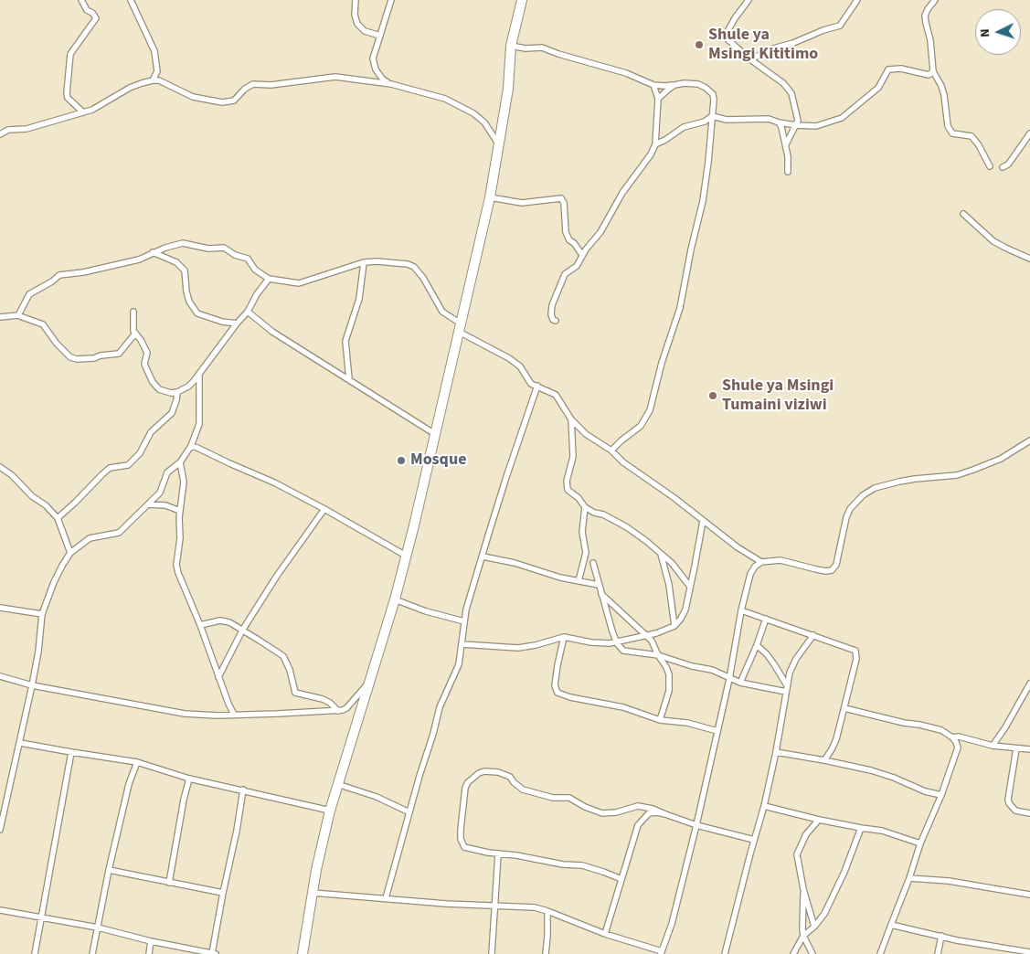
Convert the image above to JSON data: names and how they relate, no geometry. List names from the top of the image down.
{
  "places": ["Shule ya Msingi Kititimo", "Shule ya Msingi Tumaini viziwi", "Mosque"],
  "north": "left"
}
